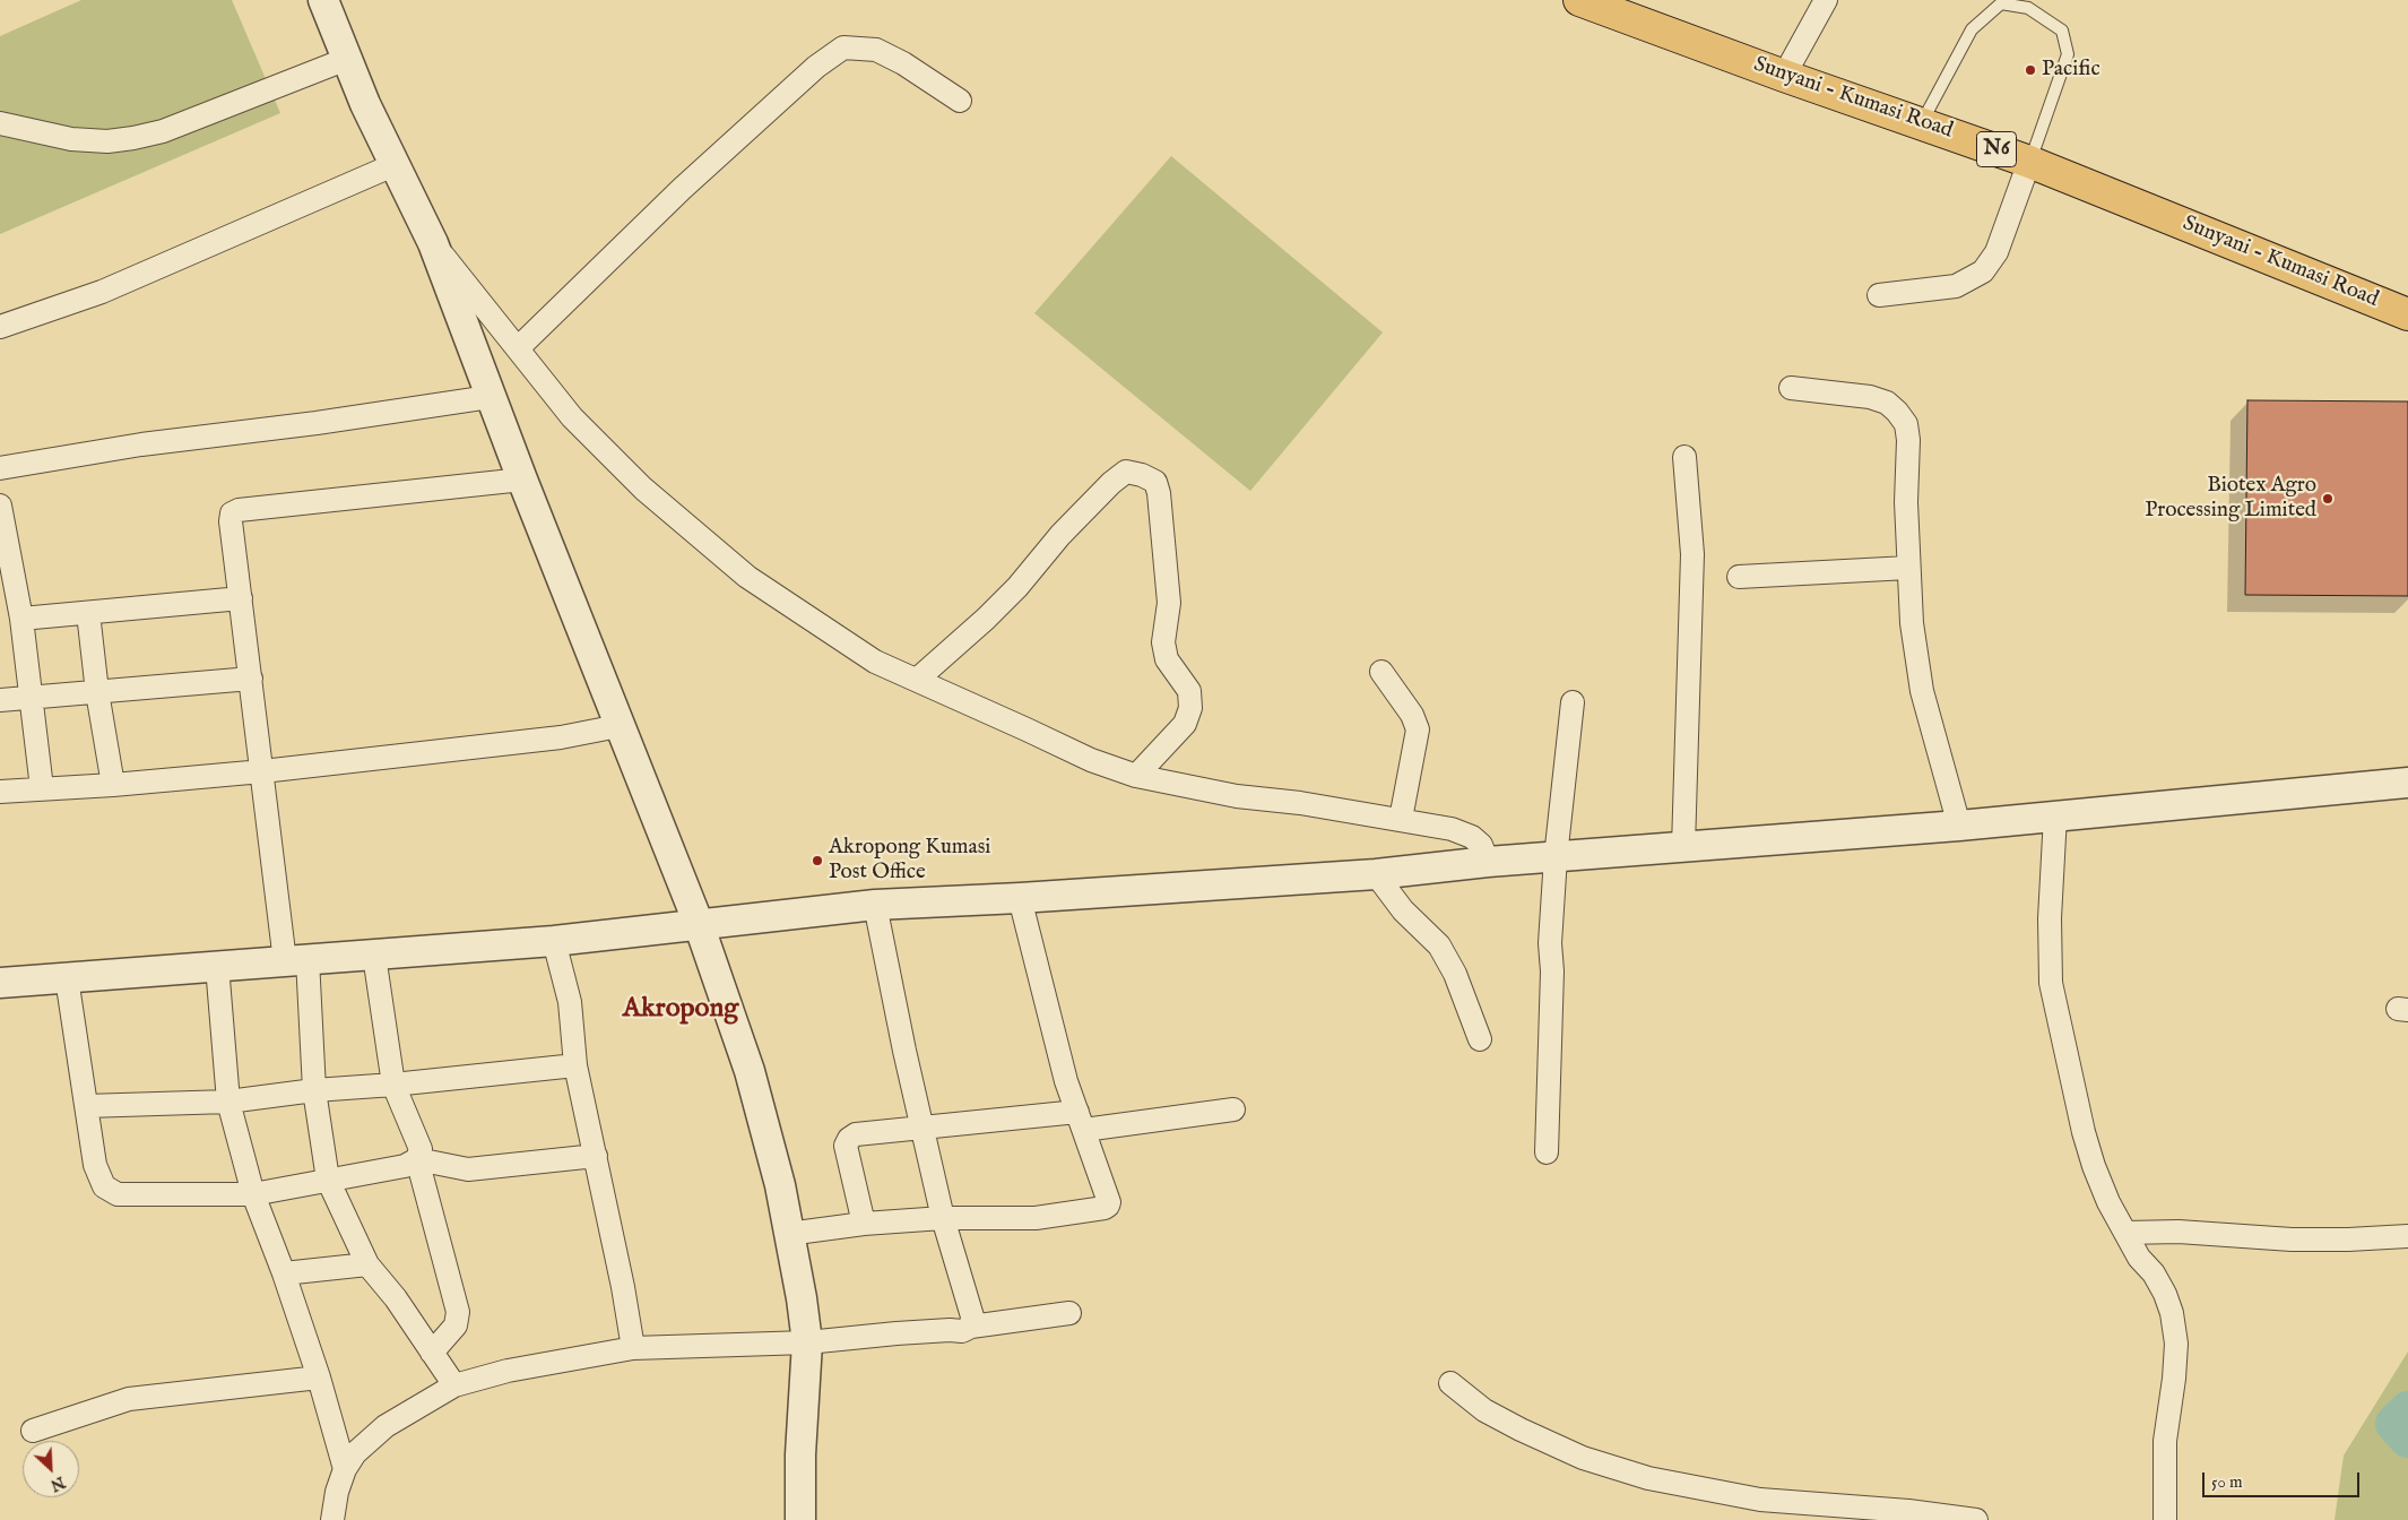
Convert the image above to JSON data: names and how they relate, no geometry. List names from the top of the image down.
{
  "streets": {
    "main road": ["Sunyani - Kumasi Road", "N6"]
  },
  "districts": ["Akropong"],
  "places": ["Pacific", "Biotex Agro Processing Limited", "Akropong Kumasi Post Office"],
  "scale_bar": "50 m",
  "north": "bottom right"
}
